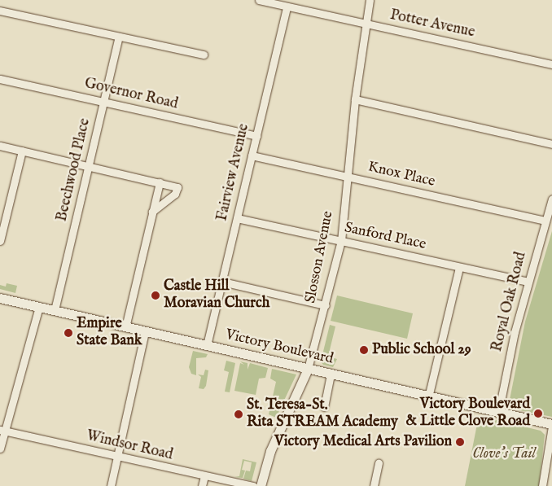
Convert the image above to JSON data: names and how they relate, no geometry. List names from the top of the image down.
{
  "streets": {
    "main road": ["Slosson Avenue", "Victory Boulevard"],
    "street": [
      "Potter Avenue",
      "Governor Road",
      "Beechwood Place",
      "Fairview Avenue",
      "Knox Place",
      "Sanford Place",
      "Royal Oak Road",
      "Windsor Road"
    ]
  },
  "crossings": [
    ["Potter Avenue", "Fairview Avenue"],
    ["Potter Avenue", "Slosson Avenue"],
    ["Governor Road", "Beechwood Place"],
    ["Governor Road", "Fairview Avenue"],
    ["Beechwood Place", "Victory Boulevard"],
    ["Fairview Avenue", "Knox Place"],
    ["Fairview Avenue", "Sanford Place"],
    ["Fairview Avenue", "Victory Boulevard"],
    ["Knox Place", "Slosson Avenue"],
    ["Knox Place", "Royal Oak Road"],
    ["Sanford Place", "Slosson Avenue"],
    ["Sanford Place", "Royal Oak Road"],
    ["Slosson Avenue", "Victory Boulevard"],
    ["Royal Oak Road", "Victory Boulevard"]
  ],
  "parks": ["Clove's Tail"],
  "places": [
    "Castle Hill Moravian Church",
    "Empire State Bank",
    "Public School 29",
    "Victory Boulevard & Little Clove Road",
    "St. Teresa-St. Rita STREAM Academy",
    "Victory Medical Arts Pavilion"
  ]
}
